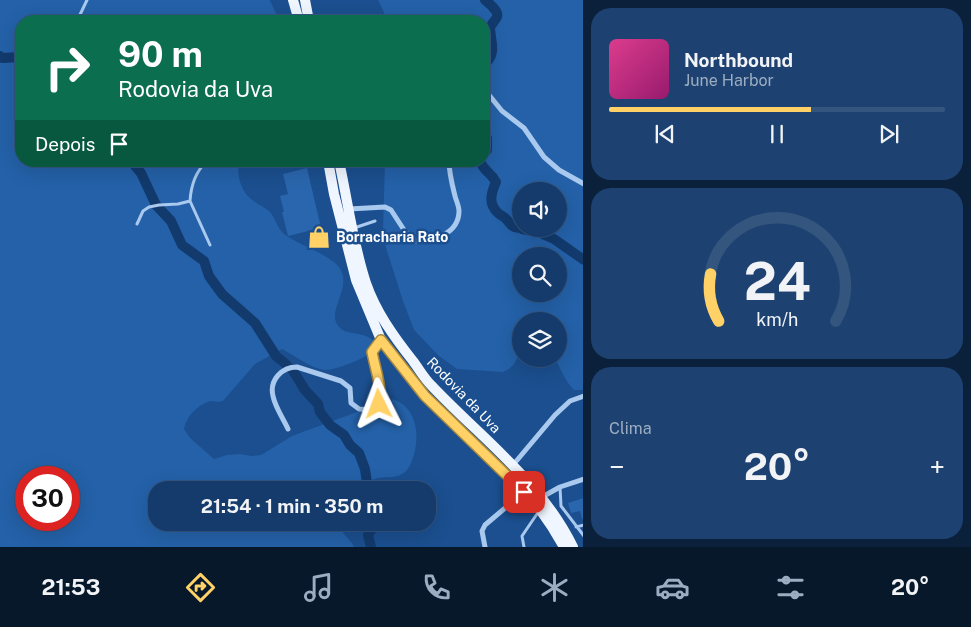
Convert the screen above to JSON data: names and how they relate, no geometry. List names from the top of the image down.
{
  "streets": {
    "main road": ["Rodovia da Uva"]
  },
  "places": {
    "shop": ["Borracharia Rato"]
  },
  "page": {
    "turn": ["90 m", "Rodovia da Uva"],
    "song": ["Northbound", "June Harbor"],
    "then": "Depois",
    "tile": "Clima",
    "heat": ["−", "20°", "+"],
    "limit": "30",
    "trip": "21:54 · 1 min · 350 m",
    "tabs": ["21:53", "20°"],
    "gauge": ["24", "km/h"]
  }
}
